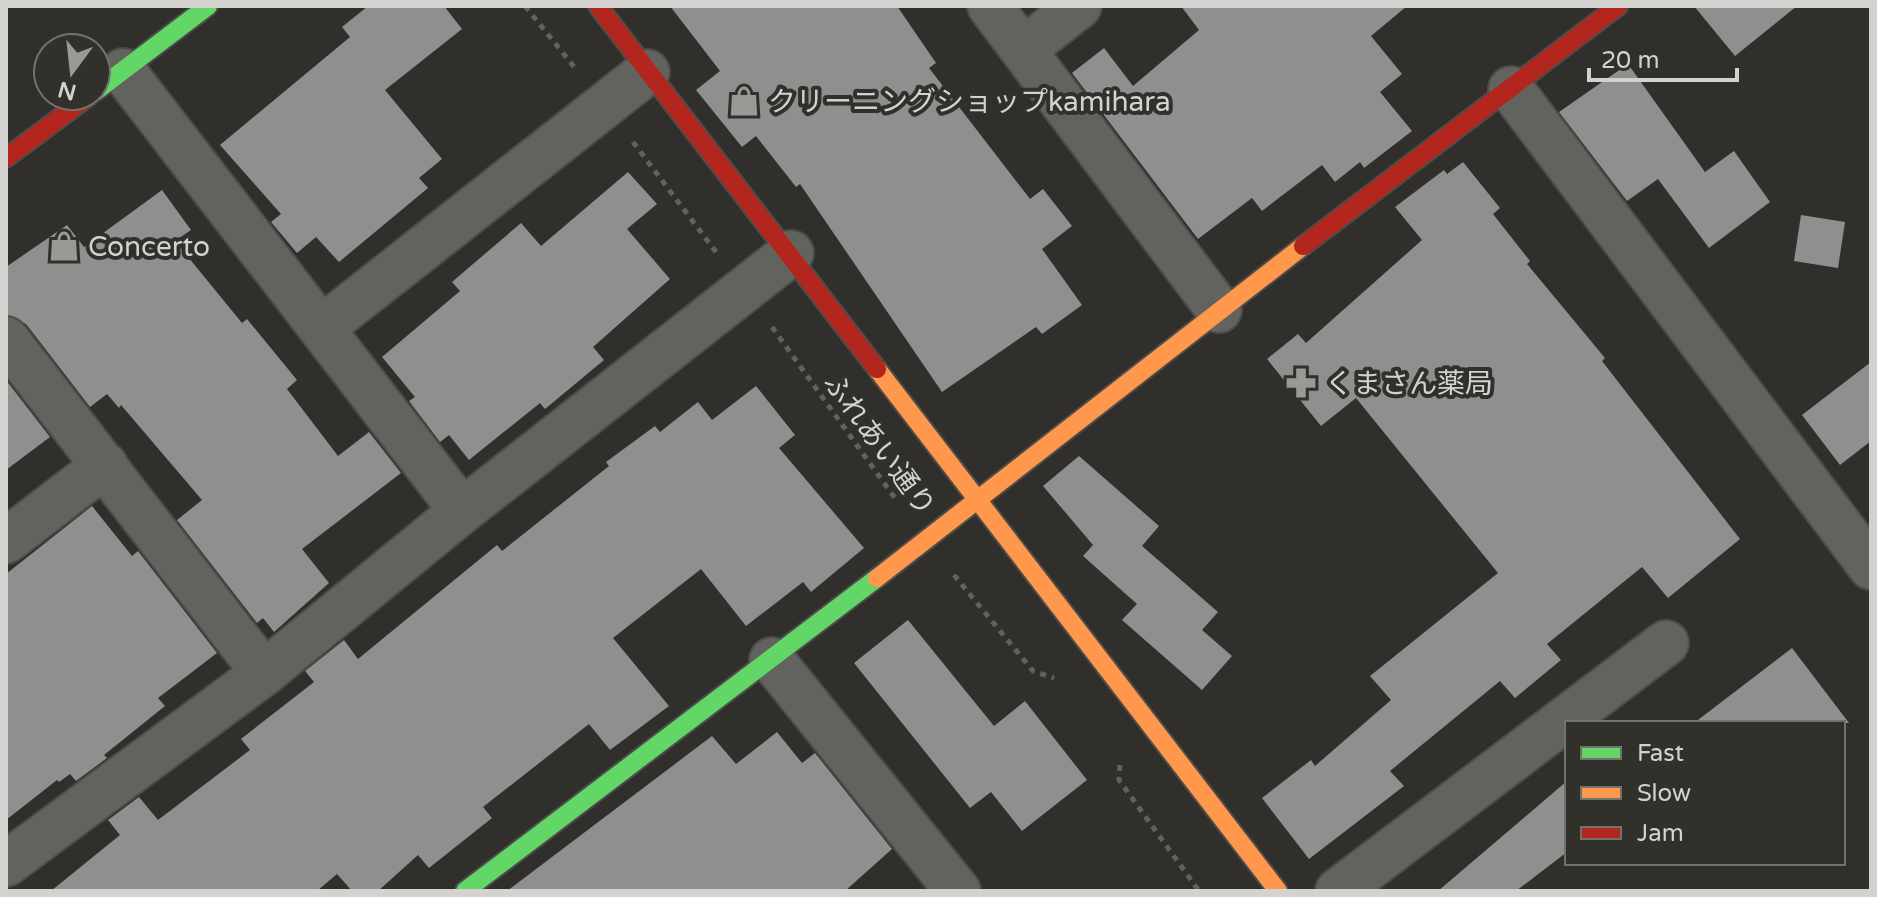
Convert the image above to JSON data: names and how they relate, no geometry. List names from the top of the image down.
{
  "streets": {
    "path": ["ふれあい通り"]
  },
  "places": {
    "shop": ["クリーニングショップkamihara", "Concerto"],
    "pharmacy": ["くまさん薬局"]
  },
  "legend": ["Fast", "Slow", "Jam"],
  "scale_bar": "20 m",
  "north": "bottom"
}
